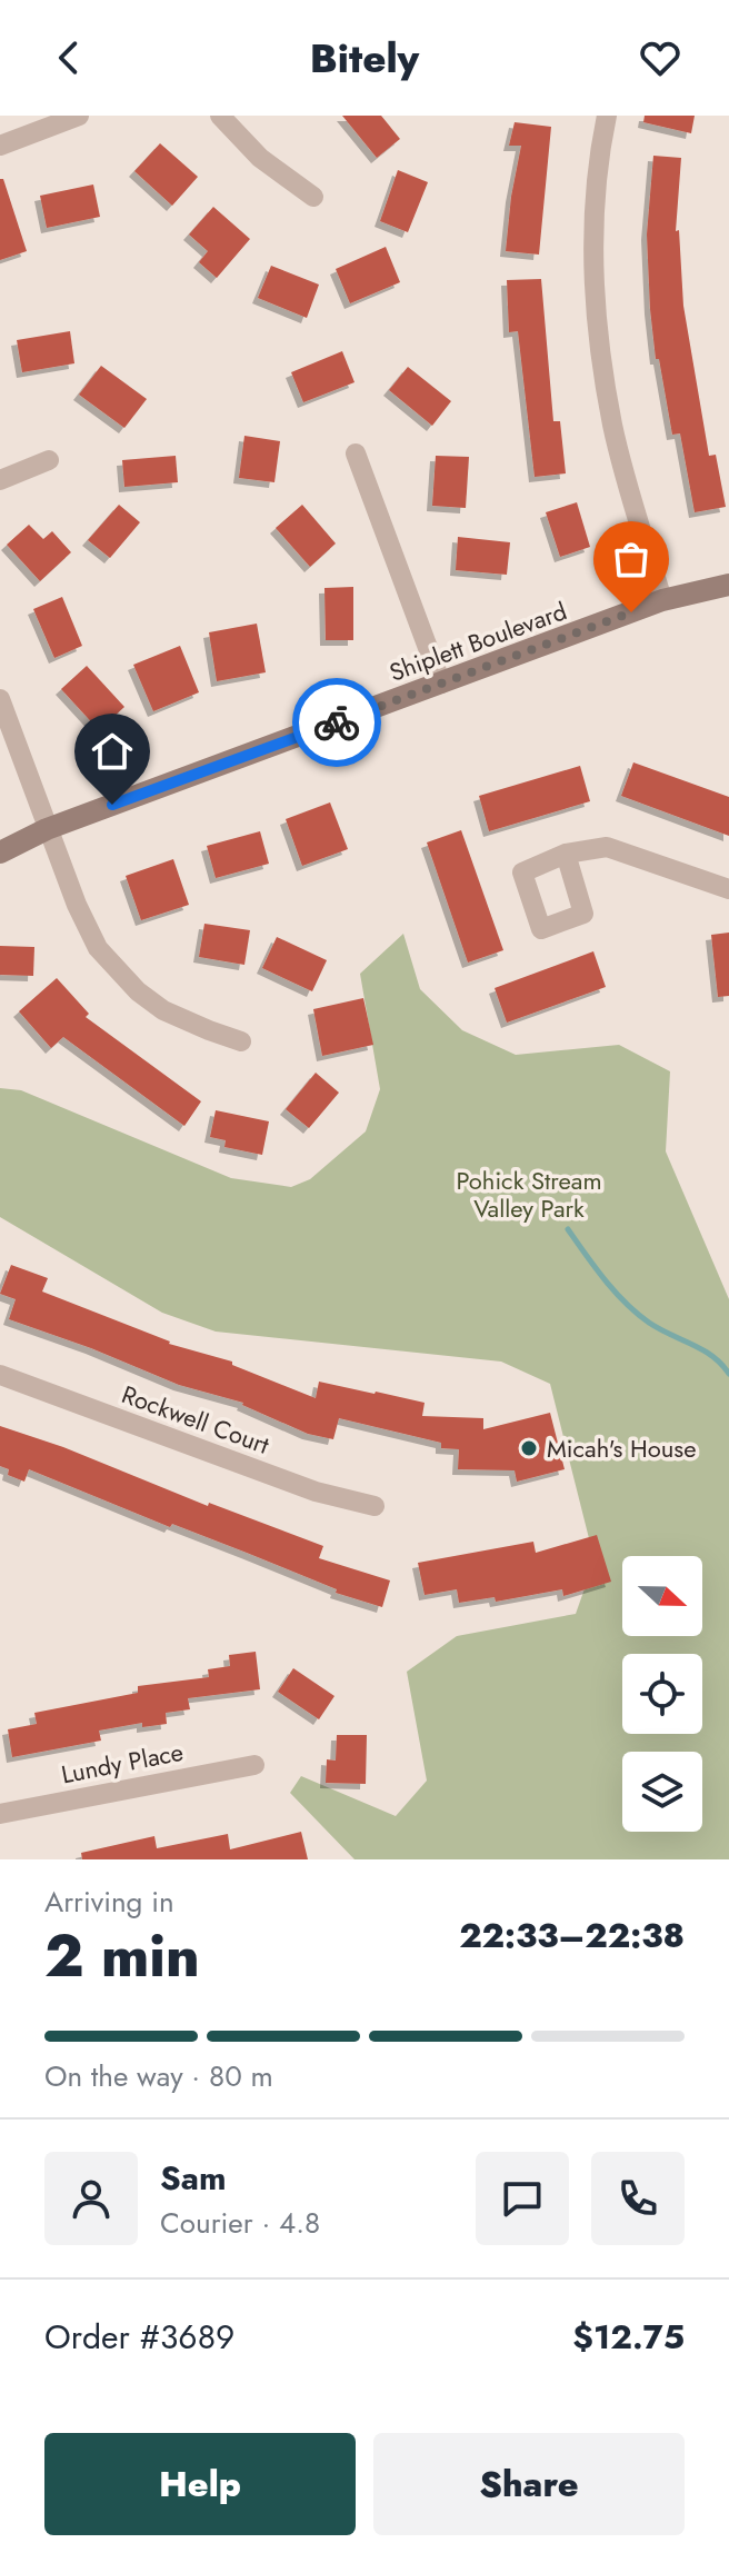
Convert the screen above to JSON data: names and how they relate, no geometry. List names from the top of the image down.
{
  "streets": {
    "street": ["Shiplett Boulevard", "Rockwell Court", "Lundy Place"]
  },
  "parks": ["Pohick Stream Valley Park"],
  "places": ["Micah's House"],
  "north": "right",
  "page": {
    "header": "Bitely",
    "heading": ["2 min", "Arriving in", "22:33–22:38"],
    "panel": [
      "Sam",
      "Courier · 4.8",
      "Order #3689",
      "$12.75"
    ],
    "bar": "On the way · 80 m",
    "buttons": ["Help", "Share"]
  }
}
